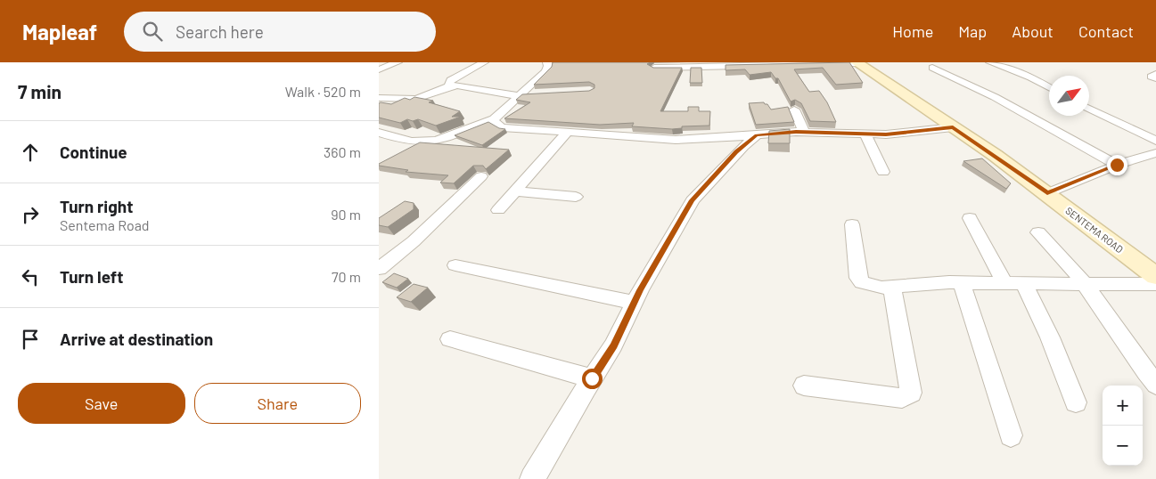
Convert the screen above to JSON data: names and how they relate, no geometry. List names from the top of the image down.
{
  "streets": {
    "main road": ["SENTEMA ROAD"]
  },
  "north": "top right",
  "page": {
    "header": "Mapleaf",
    "search": "Search here",
    "nav": [
      "Home",
      "Map",
      "About",
      "Contact"
    ],
    "heading": ["7 min", "Walk · 520 m"],
    "list": [
      ["Continue", "360 m"],
      ["Turn right", "Sentema Road", "90 m"],
      ["Turn left", "70 m"],
      "Arrive at destination"
    ],
    "buttons": ["Save", "Share"],
    "map_buttons": ["+", "−"]
  }
}
